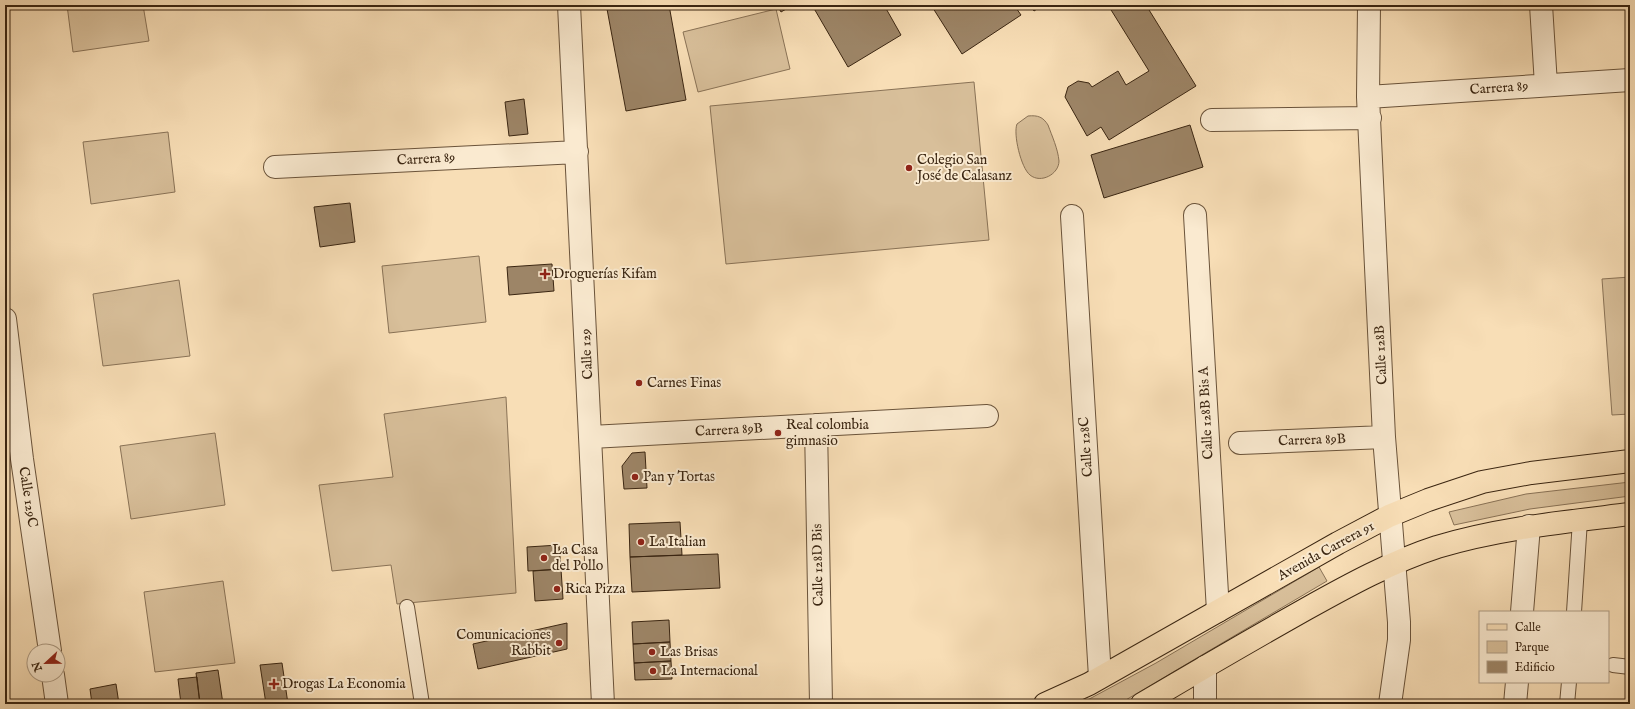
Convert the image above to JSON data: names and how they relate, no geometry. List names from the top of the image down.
{
  "streets": {
    "main road": ["Avenida Carrera 91"],
    "street": [
      "Carrera 89",
      "Calle 129",
      "Calle 128B",
      "Calle 128B Bis A",
      "Carrera 89B",
      "Calle 128C",
      "Calle 129C",
      "Calle 128D Bis"
    ]
  },
  "crossings": [
    ["Carrera 89", "Calle 129"],
    ["Carrera 89", "Calle 128B"],
    ["Calle 129", "Carrera 89B"],
    ["Calle 128B", "Carrera 89B"],
    ["Calle 128B", "Avenida Carrera 91"],
    ["Calle 128B Bis A", "Avenida Carrera 91"],
    ["Carrera 89B", "Calle 128D Bis"],
    ["Calle 128C", "Avenida Carrera 91"]
  ],
  "places": {
    "other": [
      "Colegio San José de Calasanz",
      "Carnes Finas",
      "Real colombia gimnasio",
      "Pan y Tortas",
      "La Italian",
      "La Casa del Pollo",
      "Rica Pizza",
      "Comunicaciones Rabbit",
      "Las Brisas",
      "La Internacional"
    ],
    "health": ["Droguerías Kifam", "Drogas La Economia"]
  },
  "legend": ["Calle", "Parque", "Edificio"],
  "north": "left"
}
